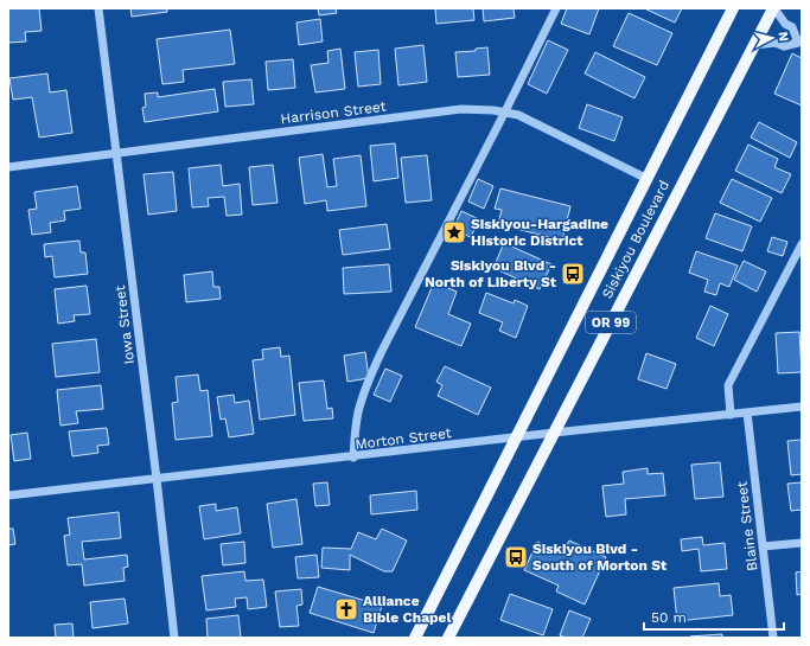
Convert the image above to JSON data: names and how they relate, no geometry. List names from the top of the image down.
{
  "streets": {
    "main road": ["Siskiyou Boulevard", "OR 99"],
    "street": [
      "Harrison Street",
      "Iowa Street",
      "Morton Street",
      "Blaine Street"
    ]
  },
  "crossings": [
    ["Harrison Street", "Siskiyou Boulevard"],
    ["Harrison Street", "Iowa Street"],
    ["Siskiyou Boulevard", "Morton Street"],
    ["Iowa Street", "Morton Street"],
    ["Morton Street", "Blaine Street"]
  ],
  "places": {
    "place": ["Siskiyou-Hargadine Historic District"],
    "bus stop": ["Siskiyou Blvd - North of Liberty St", "Siskiyou Blvd - South of Morton St"],
    "church": ["Alliance Bible Chapel"]
  },
  "scale_bar": "50 m",
  "north": "right"
}
